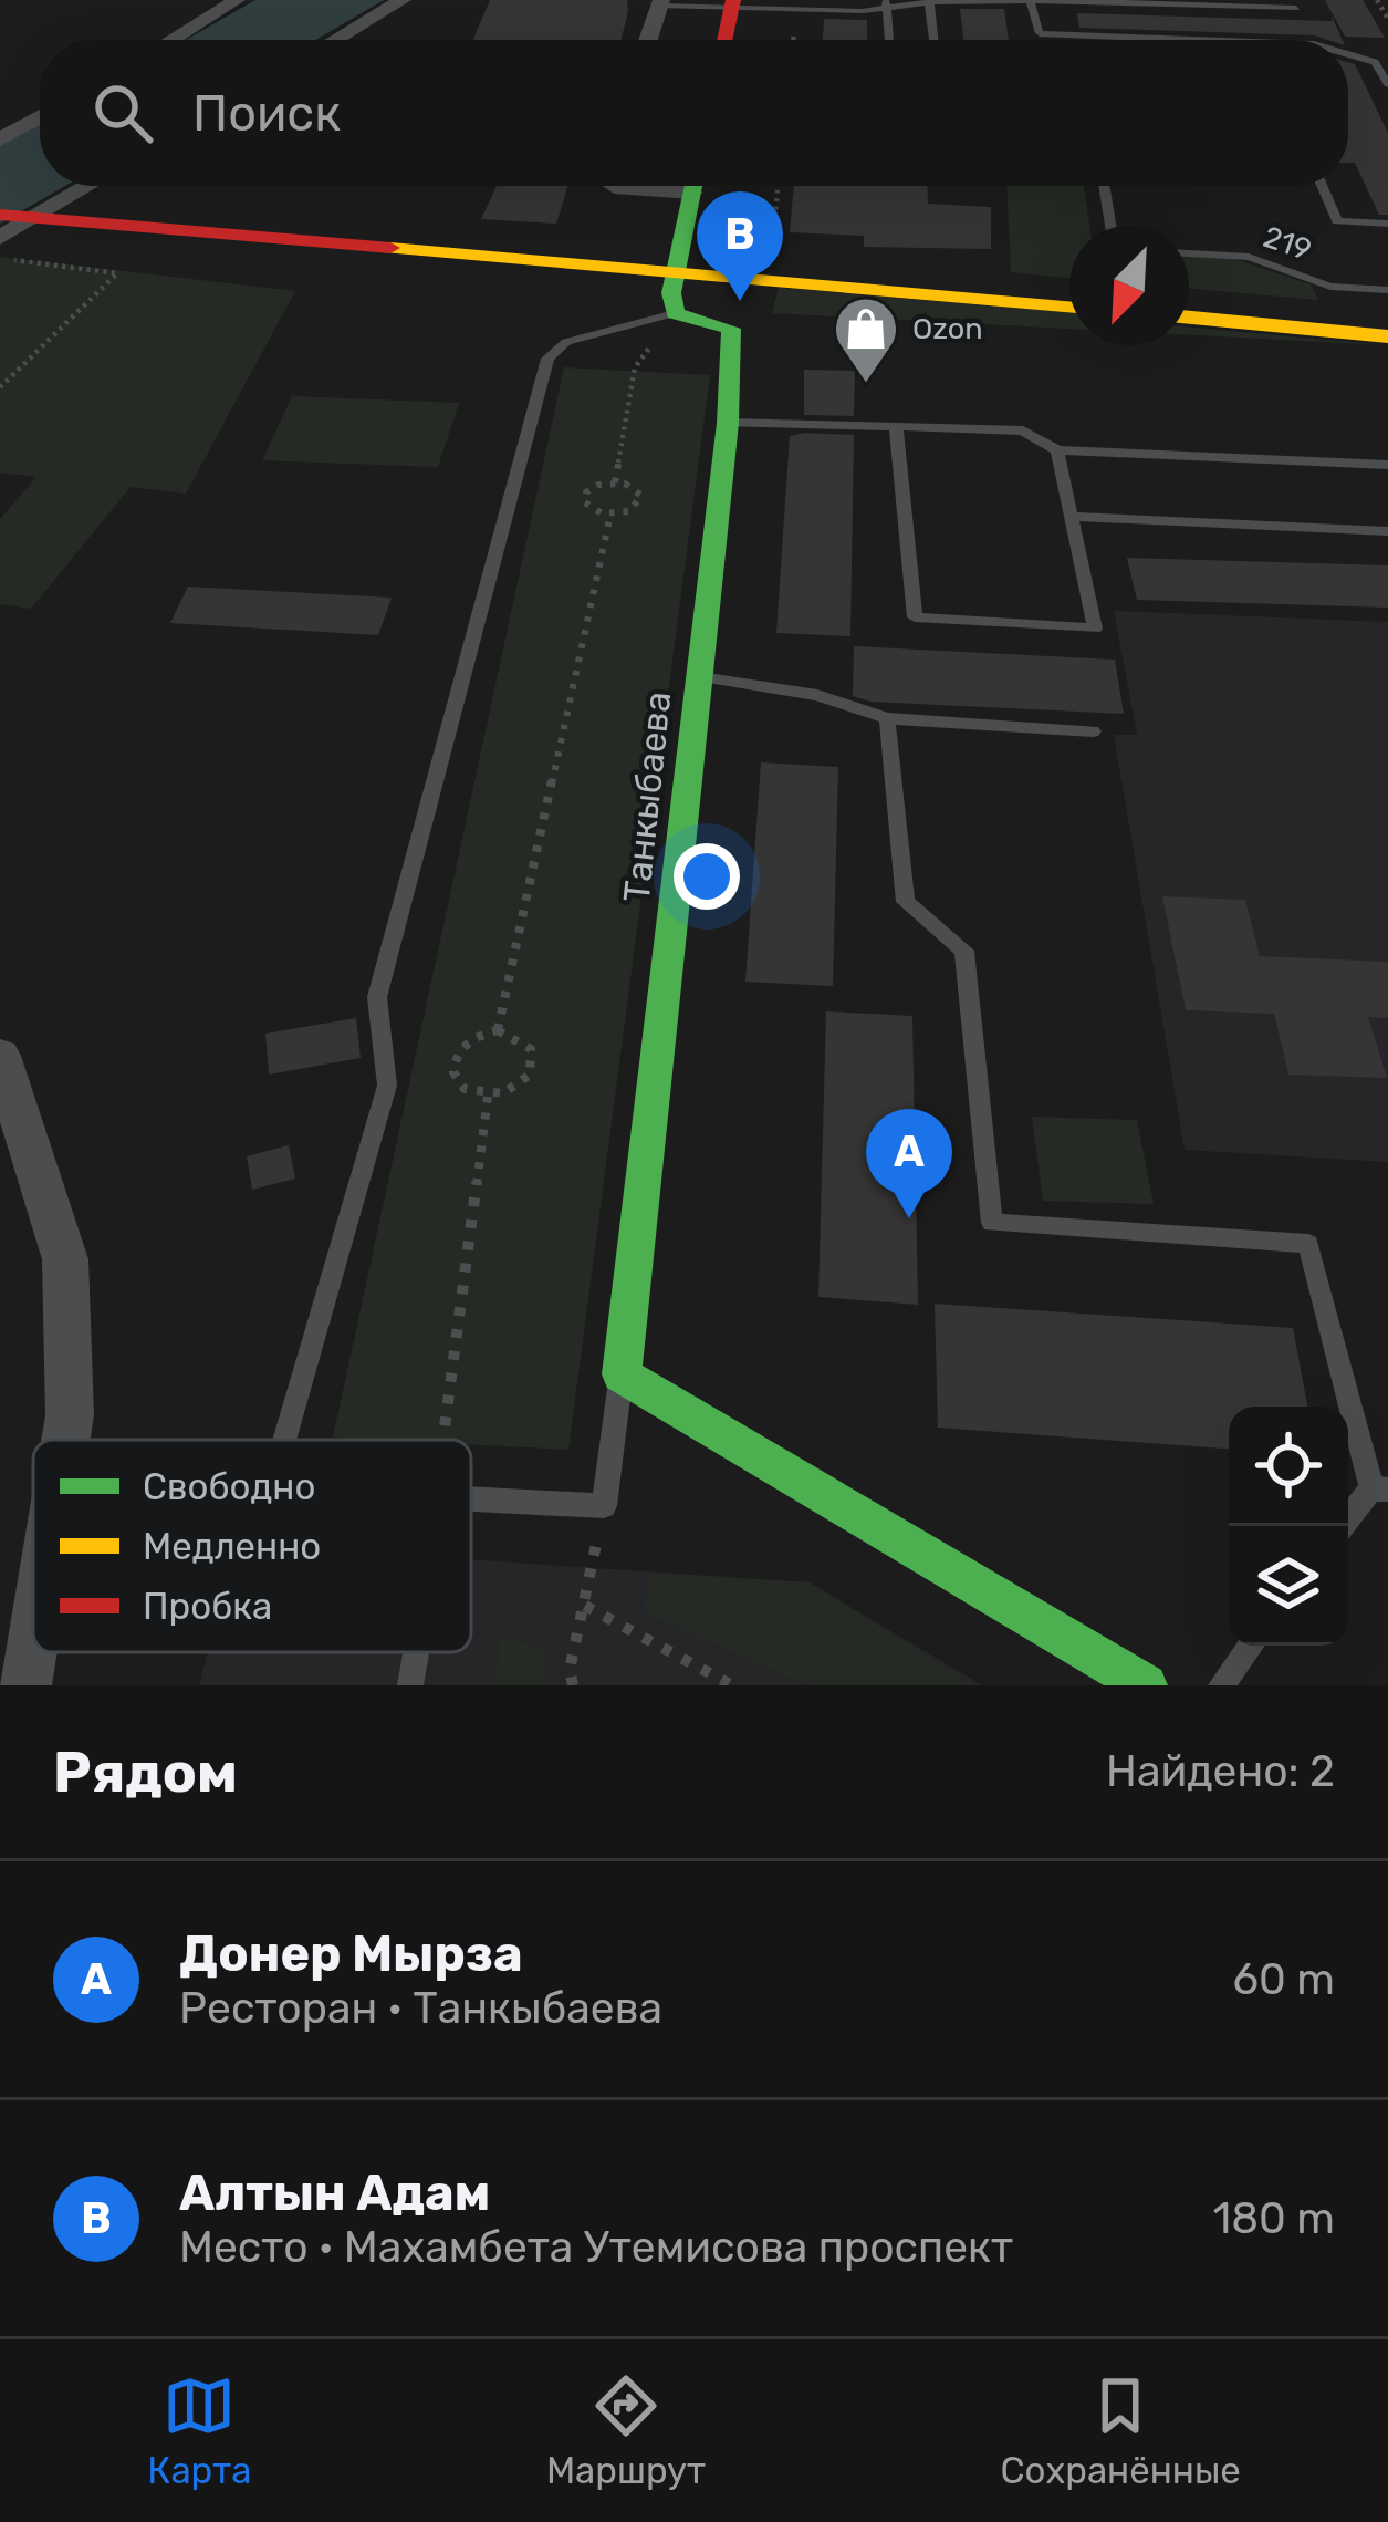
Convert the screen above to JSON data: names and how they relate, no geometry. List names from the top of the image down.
{
  "streets": {
    "street": ["Танкыбаева"],
    "lane": ["219"]
  },
  "places": {
    "shop": ["Ozon"]
  },
  "legend": ["Свободно", "Медленно", "Пробка"],
  "north": "bottom left",
  "page": {
    "search": "Поиск",
    "pins": ["B", "A"],
    "heading": ["Рядом", "Найдено: 2"],
    "list": [
      {
        "mark": "A",
        "name": "Донер Мырза",
        "note": "Ресторан · Танкыбаева",
        "value": "60 m"
      },
      {
        "mark": "B",
        "name": "Алтын Адам",
        "note": "Место · Махамбета Утемисова проспект",
        "value": "180 m"
      }
    ],
    "nav": ["Карта", "Маршрут", "Сохранённые"]
  }
}
